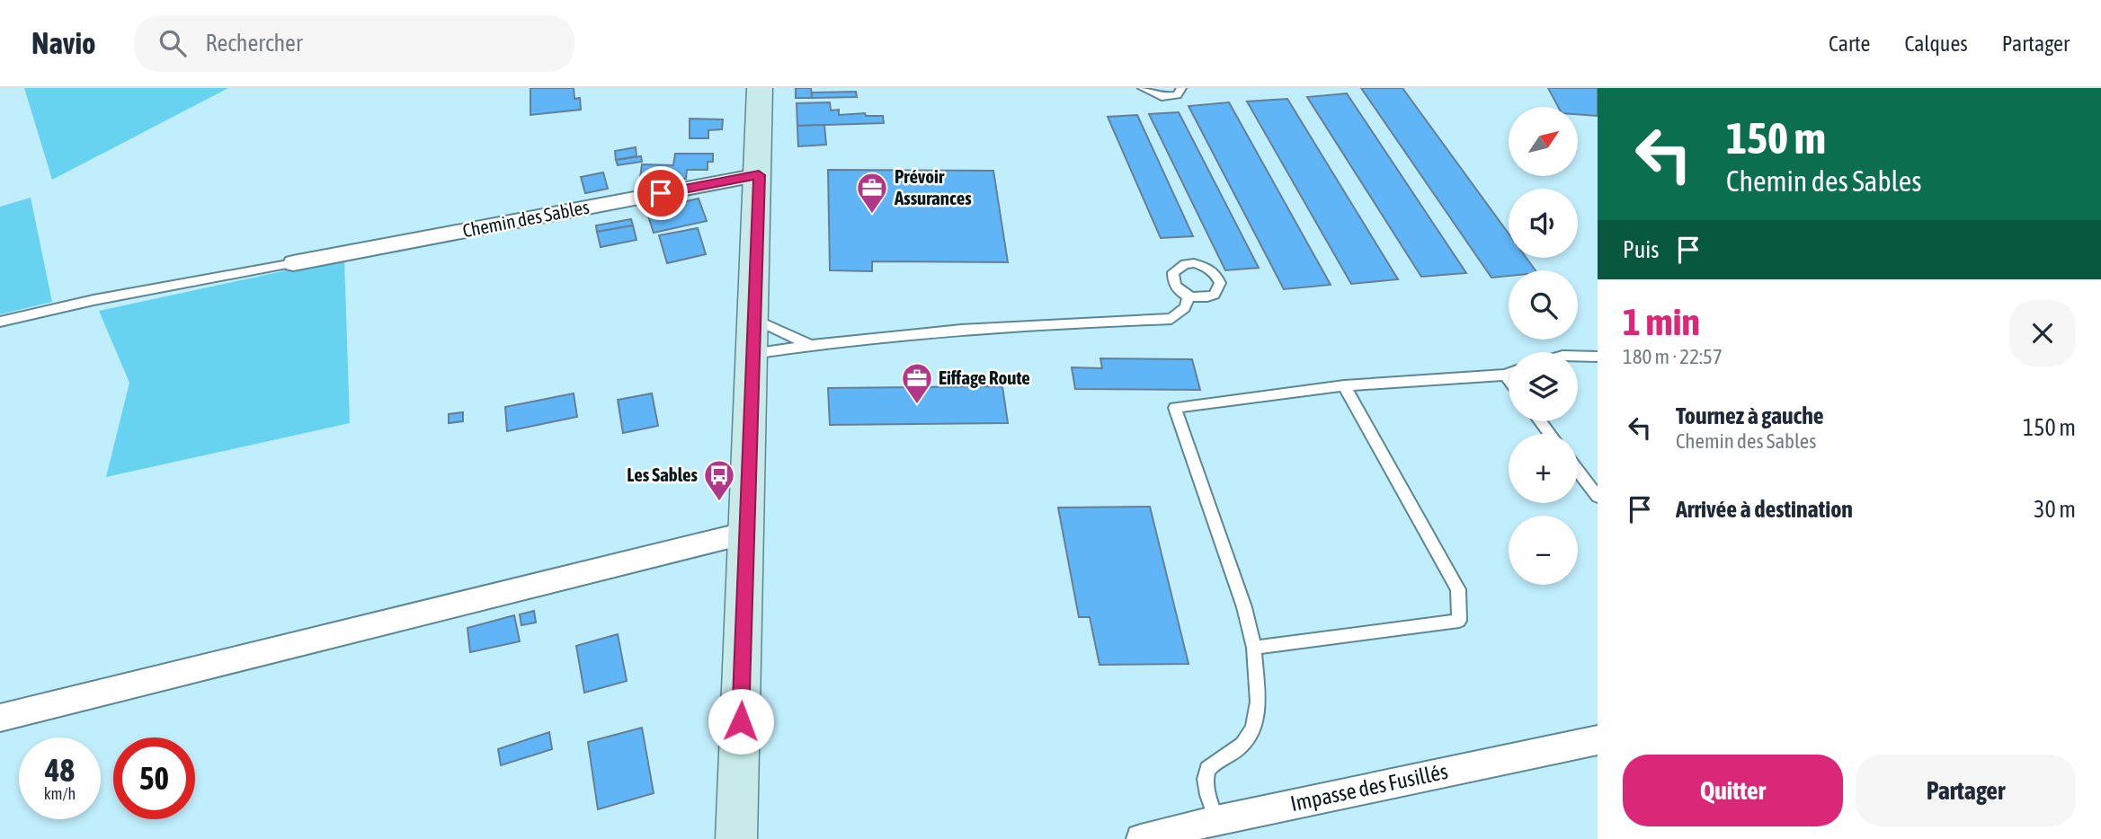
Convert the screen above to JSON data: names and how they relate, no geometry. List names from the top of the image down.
{
  "streets": {
    "street": ["Chemin des Sables", "Impasse des Fusillés"]
  },
  "places": {
    "office": ["Prévoir Assurances", "Eiffage Route"],
    "bus stop": ["Les Sables"]
  },
  "north": "top right",
  "page": {
    "header": "Navio",
    "search": "Rechercher",
    "nav": ["Carte", "Calques", "Partager"],
    "turn": ["150 m", "Chemin des Sables"],
    "map_buttons": ["+", "−"],
    "then": "Puis",
    "heading": ["1 min", "180 m · 22:57"],
    "list": [
      {
        "name": "Tournez à gauche",
        "note": "Chemin des Sables",
        "value": "150 m"
      },
      {
        "name": "Arrivée à destination",
        "value": "30 m"
      }
    ],
    "speed": "48 km/h",
    "limit": "50",
    "buttons": ["Quitter", "Partager"]
  }
}
